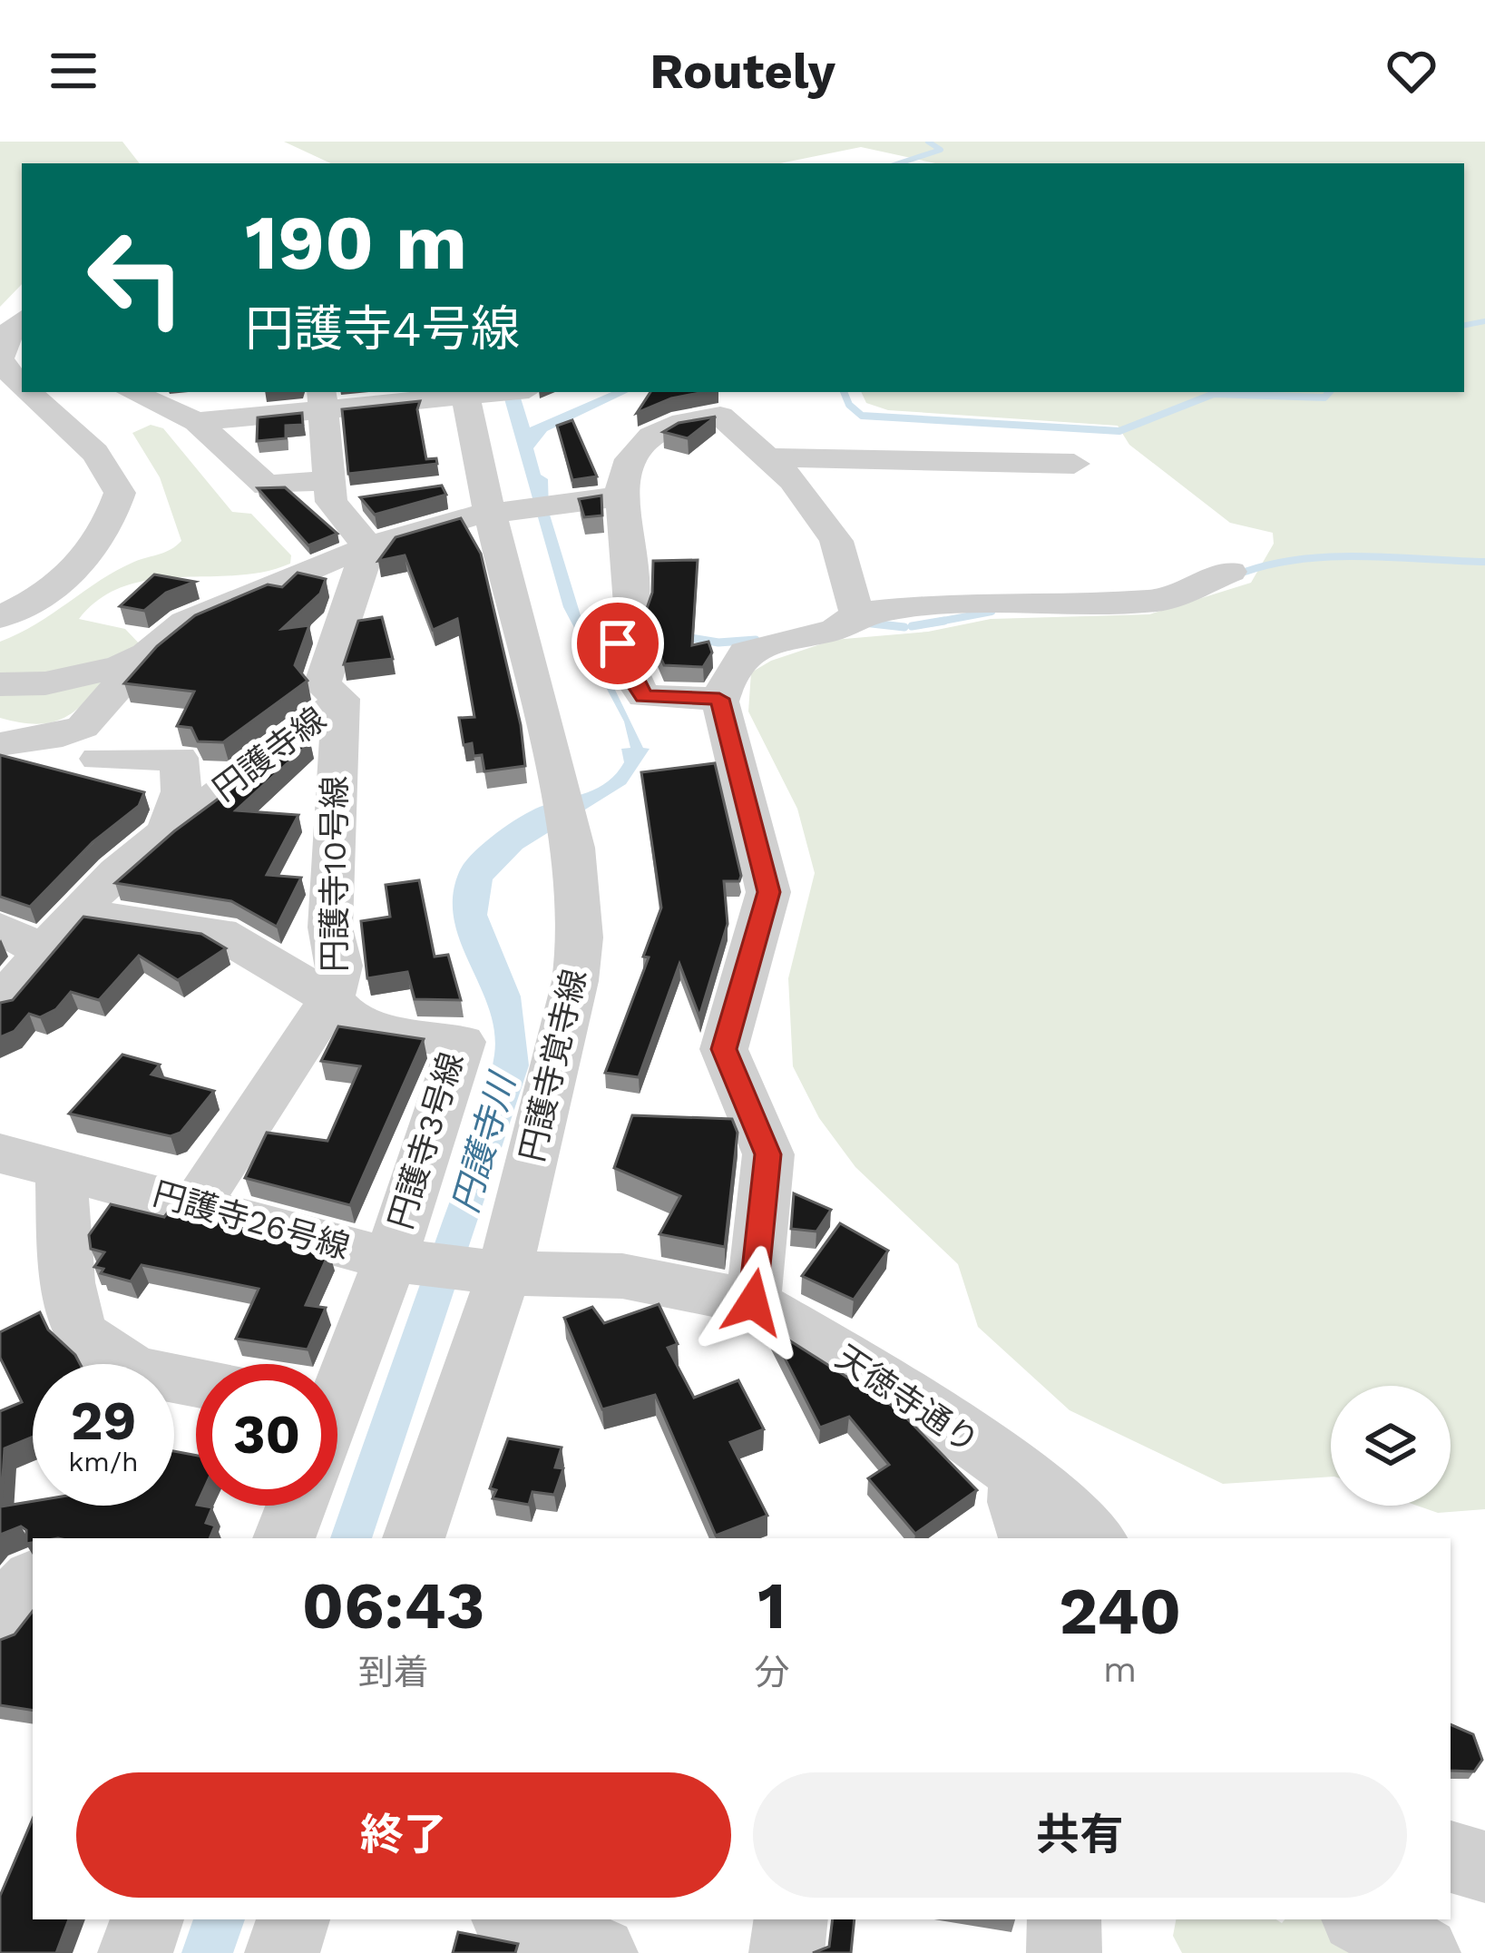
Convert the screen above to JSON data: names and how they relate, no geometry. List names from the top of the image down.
{
  "streets": {
    "street": [
      "円護寺線",
      "円護寺10号線",
      "円護寺覚寺線",
      "円護寺3号線",
      "円護寺26号線",
      "天徳寺通り"
    ]
  },
  "crossings": [
    ["円護寺線", "円護寺10号線"],
    ["円護寺線", "円護寺3号線"],
    ["円護寺10号線", "円護寺3号線"],
    ["円護寺10号線", "円護寺26号線"],
    ["円護寺覚寺線", "円護寺26号線"],
    ["円護寺覚寺線", "天徳寺通り"],
    ["円護寺3号線", "円護寺26号線"],
    ["円護寺26号線", "天徳寺通り"]
  ],
  "water": ["円護寺川"],
  "page": {
    "header": "Routely",
    "turn": ["190 m", "円護寺4号線"],
    "speed": "29 km/h",
    "limit": "30",
    "eta": [
      "06:43",
      "到着",
      "1",
      "分",
      "240",
      "m"
    ],
    "buttons": ["終了", "共有"]
  }
}
